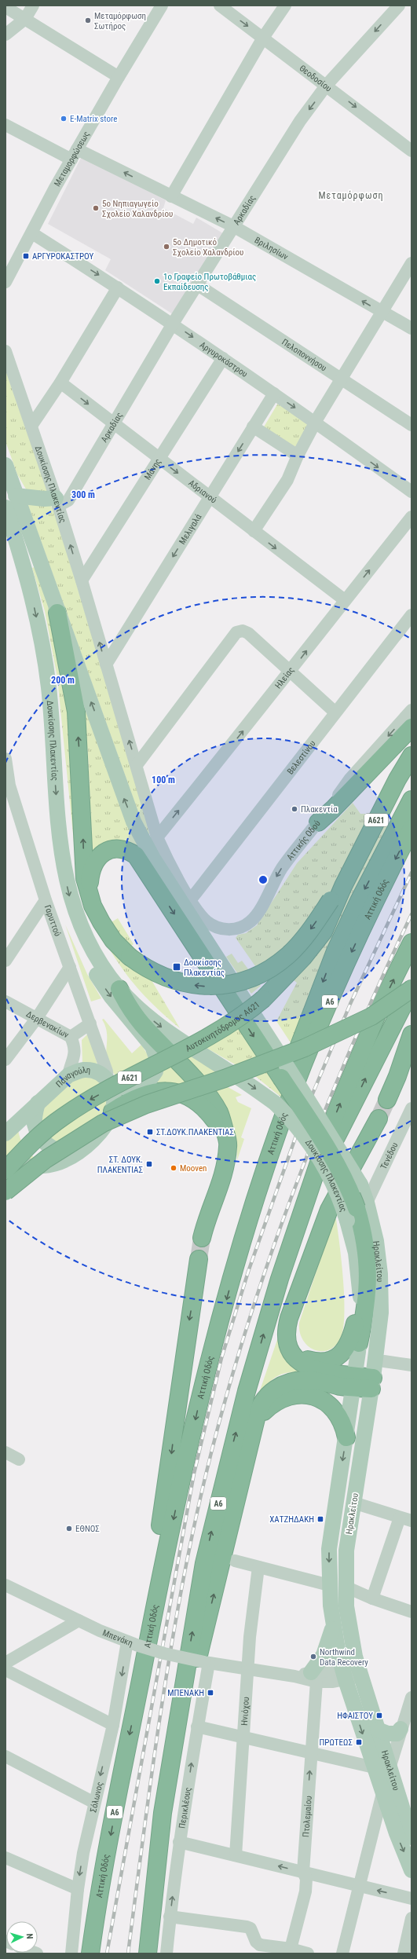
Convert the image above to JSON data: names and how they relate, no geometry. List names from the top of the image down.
{
  "streets": {
    "highway": [
      "Α621",
      "Αττική Οδός",
      "Α6",
      "Αυτοκινητόδρομος Α621"
    ],
    "main road": ["Δουκίσσης Πλακεντίας", "Παναγούλη", "Ηρακλείτου"],
    "street": [
      "Θεοδοσίου",
      "Μεταμορφώσεως",
      "Αρκαδίας",
      "Βριλησίων",
      "Πελοποννήσου",
      "Αργυροκάστρου",
      "Μάνης",
      "Αδριανού",
      "Μελιγαλά",
      "Ηλείας",
      "Βελεστίνου",
      "Αττικής Οδού",
      "Γαρυττού",
      "Δερβενακίων",
      "Τενέδου",
      "Μπενάκη",
      "Ηνιόχου",
      "Σόλωνος",
      "Περικλέους",
      "Πτολεμαίου"
    ]
  },
  "crossings": [
    ["Θεοδοσίου", "Αρκαδίας"],
    ["Μεταμορφώσεως", "Βριλησίων"],
    ["Μεταμορφώσεως", "Αργυροκάστρου"],
    ["Αρκαδίας", "Βριλησίων"],
    ["Αρκαδίας", "Πελοποννήσου"],
    ["Αρκαδίας", "Αργυροκάστρου"],
    ["Αρκαδίας", "Δουκίσσης Πλακεντίας"],
    ["Αρκαδίας", "Αδριανού"],
    ["Αργυροκάστρου", "Μάνης"],
    ["Αργυροκάστρου", "Μελιγαλά"],
    ["Μάνης", "Δουκίσσης Πλακεντίας"],
    ["Μάνης", "Αδριανού"],
    ["Δουκίσσης Πλακεντίας", "Μελιγαλά"],
    ["Δουκίσσης Πλακεντίας", "Ηλείας"],
    ["Δουκίσσης Πλακεντίας", "Βελεστίνου"],
    ["Δουκίσσης Πλακεντίας", "Αττικής Οδού"],
    ["Δουκίσσης Πλακεντίας", "Παναγούλη"],
    ["Δουκίσσης Πλακεντίας", "Τενέδου"],
    ["Δουκίσσης Πλακεντίας", "Ηρακλείτου"],
    ["Αδριανού", "Μελιγαλά"],
    ["Αδριανού", "Ηλείας"],
    ["Α621", "Αυτοκινητόδρομος Α621"],
    ["Γαρυττού", "Δερβενακίων"],
    ["Γαρυττού", "Παναγούλη"],
    ["Δερβενακίων", "Παναγούλη"],
    ["Τενέδου", "Ηρακλείτου"],
    ["Ηρακλείτου", "Μπενάκη"],
    ["Μπενάκη", "Ηνιόχου"],
    ["Μπενάκη", "Σόλωνος"],
    ["Μπενάκη", "Περικλέους"],
    ["Μπενάκη", "Πτολεμαίου"]
  ],
  "one_way": [
    "Θεοδοσίου",
    "Βριλησίων",
    "Αργυροκάστρου",
    "Αδριανού",
    "Ηλείας",
    "Αττικής Οδού",
    "Σόλωνος",
    "Περικλέους"
  ],
  "districts": ["Μεταμόρφωση"],
  "places": {
    "other": [
      "Μεταμόρφωση Σωτήρος",
      "E-Matrix store",
      "5ο Νηπιαγωγείο Σχολείο Χαλανδρίου",
      "5ο Δημοτικό Σχολείο Χαλανδρίου",
      "1ο Γραφείο Πρωτοβάθμιας Εκπαίδευσης",
      "Πλακεντία",
      "Mooven",
      "ΕΘΝΟΣ",
      "Northwind Data Recovery"
    ],
    "transit": [
      "ΑΡΓΥΡΟΚΑΣΤΡΟΥ",
      "Δουκίσσης Πλακεντίας",
      "ΣΤ.ΔΟΥΚ.ΠΛΑΚΕΝΤΙΑΣ",
      "ΣΤ. ΔΟΥΚ. ΠΛΑΚΕΝΤΙΑΣ",
      "ΧΑΤΖΗΔΑΚΗ",
      "ΜΠΕΝΑΚΗ",
      "ΗΦΑΙΣΤΟΥ",
      "ΠΡΩΤΕΩΣ"
    ]
  },
  "north": "right",
  "rings": ["300 m", "200 m", "100 m"]
}
